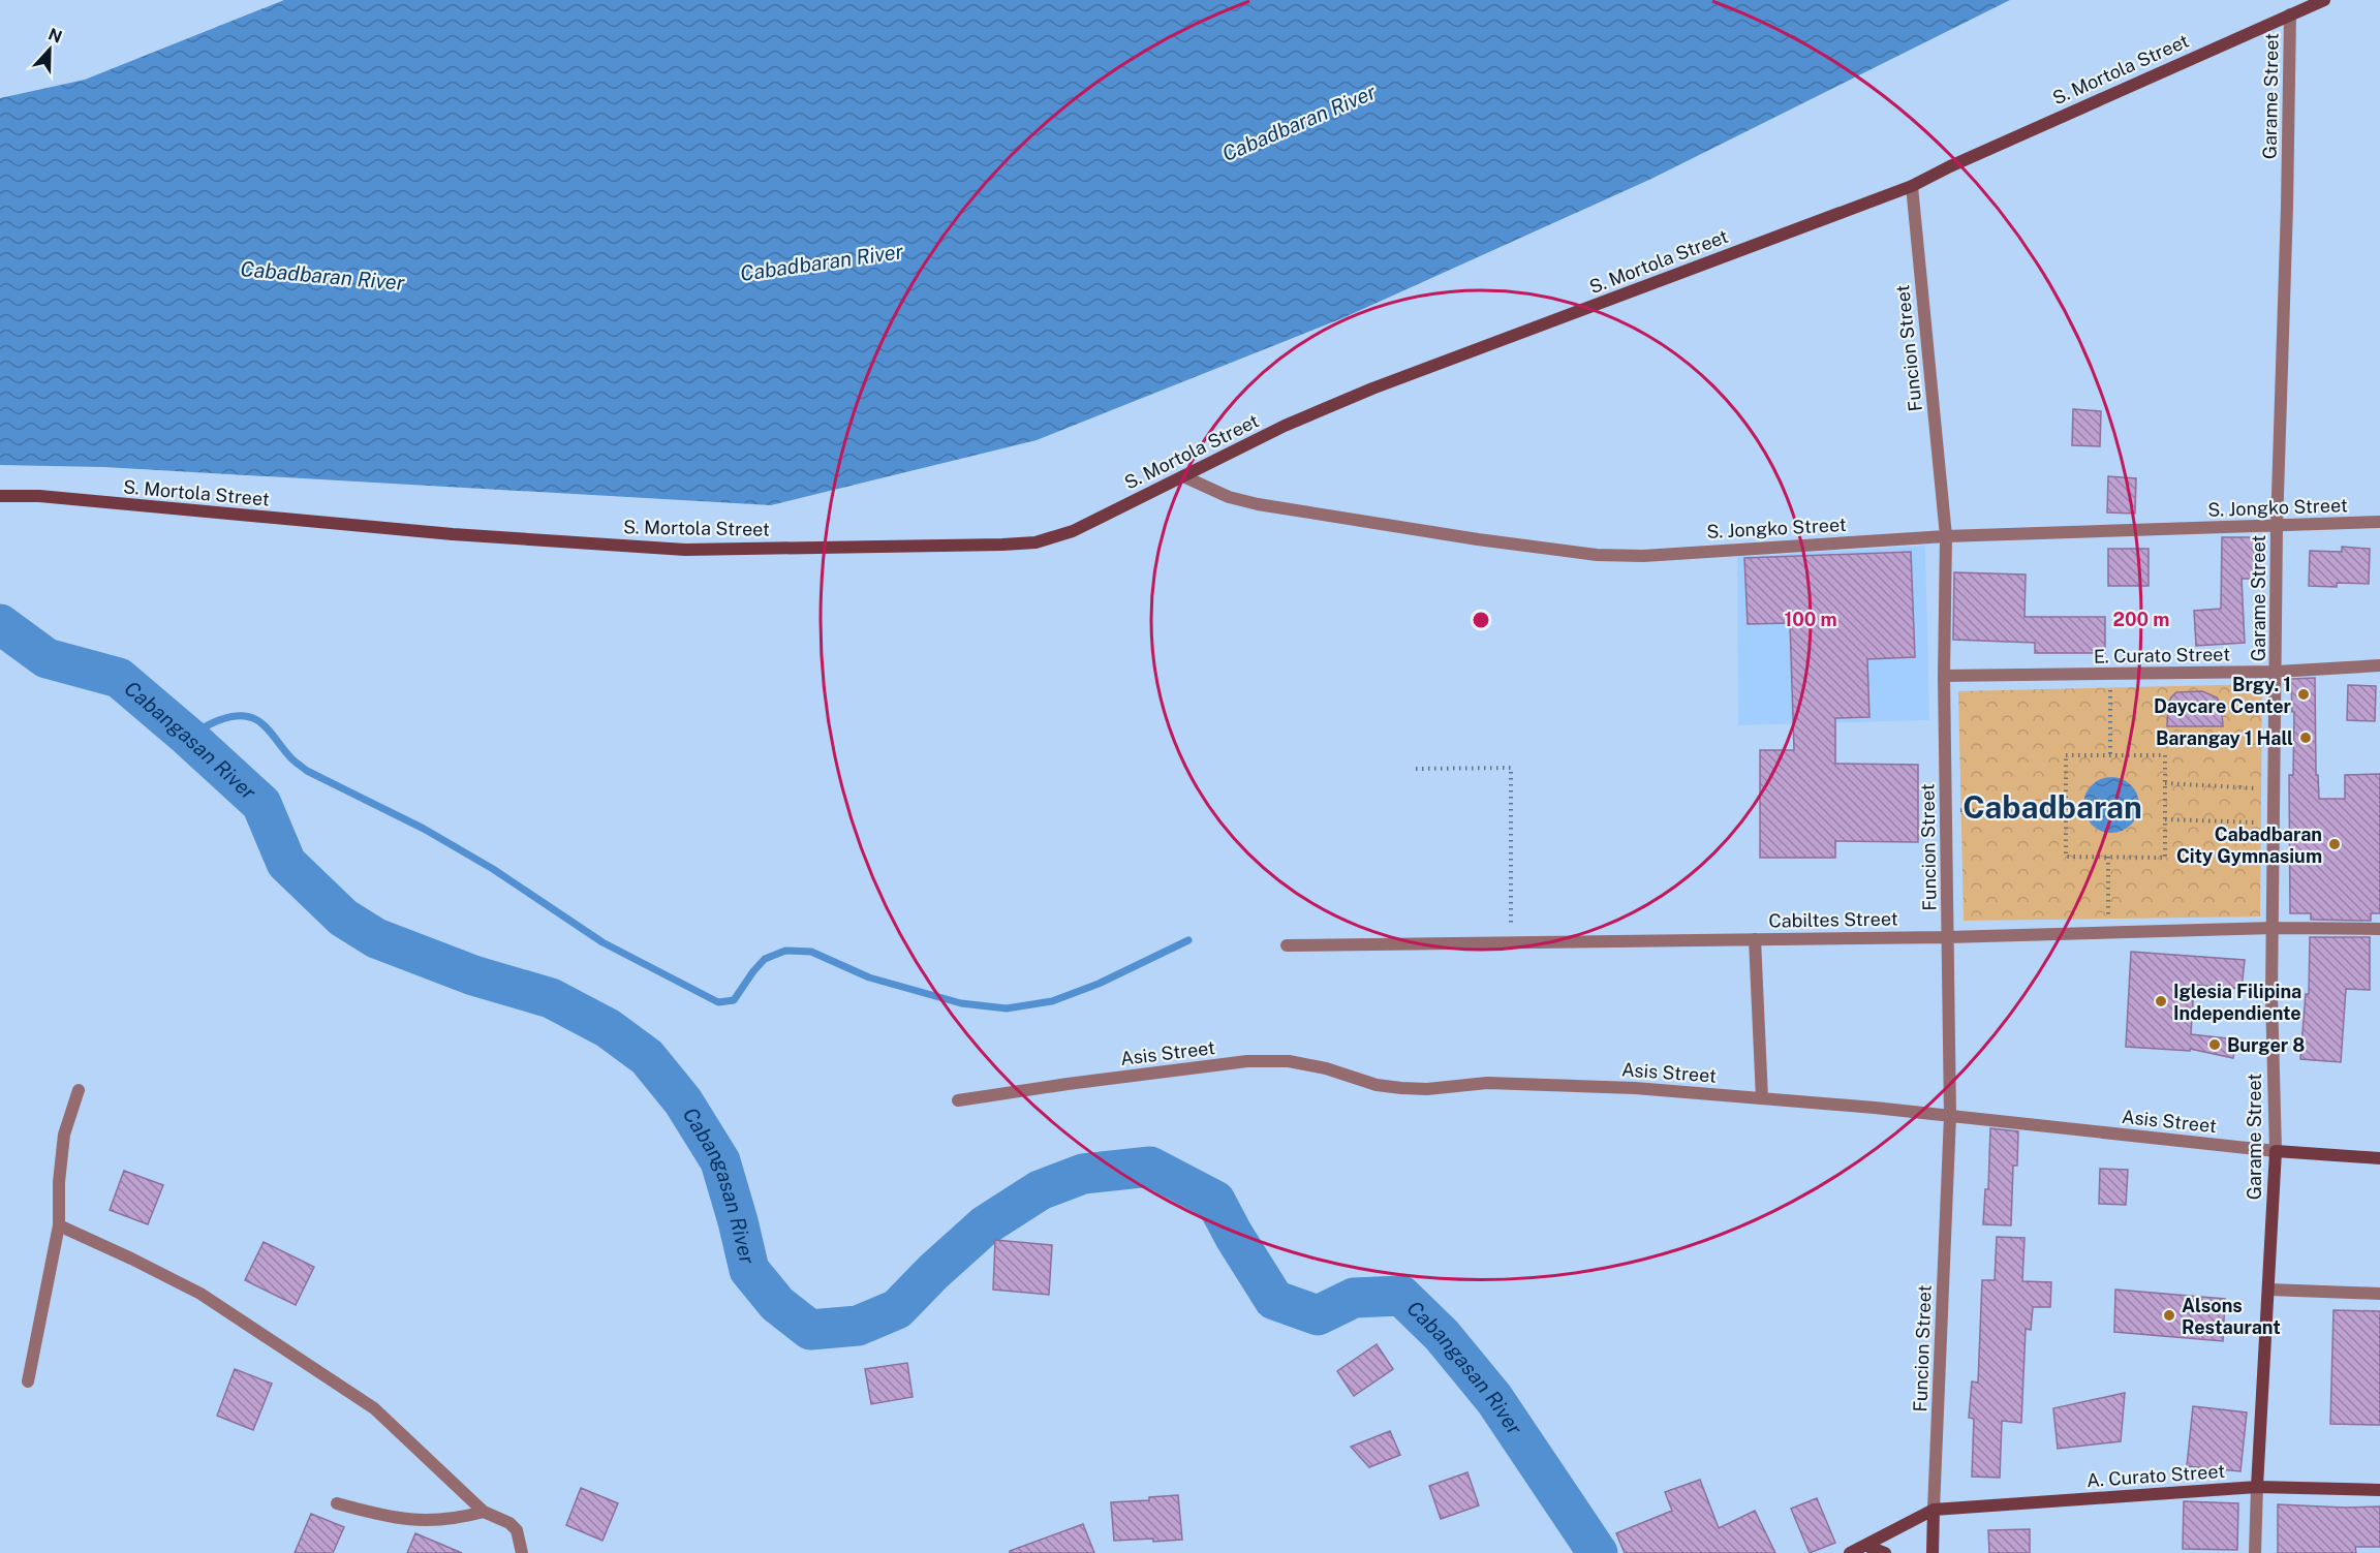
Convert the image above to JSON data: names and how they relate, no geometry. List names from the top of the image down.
{
  "streets": {
    "street": [
      "S. Mortola Street",
      "Garame Street",
      "Funcion Street",
      "S. Jongko Street",
      "E. Curato Street",
      "Cabiltes Street",
      "Asis Street",
      "A. Curato Street"
    ]
  },
  "crossings": [
    ["S. Mortola Street", "Garame Street"],
    ["S. Mortola Street", "Funcion Street"],
    ["S. Mortola Street", "S. Jongko Street"],
    ["Garame Street", "S. Jongko Street"],
    ["Garame Street", "E. Curato Street"],
    ["Garame Street", "Cabiltes Street"],
    ["Garame Street", "Asis Street"],
    ["Garame Street", "A. Curato Street"],
    ["Funcion Street", "S. Jongko Street"],
    ["Funcion Street", "E. Curato Street"],
    ["Funcion Street", "Cabiltes Street"],
    ["Funcion Street", "Asis Street"],
    ["Funcion Street", "A. Curato Street"]
  ],
  "districts": ["Cabadbaran"],
  "water": ["Cabadbaran River", "Cabangasan River"],
  "places": [
    "Brgy. 1 Daycare Center",
    "Barangay 1 Hall",
    "Cabadbaran City Gymnasium",
    "Iglesia Filipina Independiente",
    "Burger 8",
    "Alsons Restaurant"
  ],
  "north": "top",
  "rings": ["100 m", "200 m"]
}
